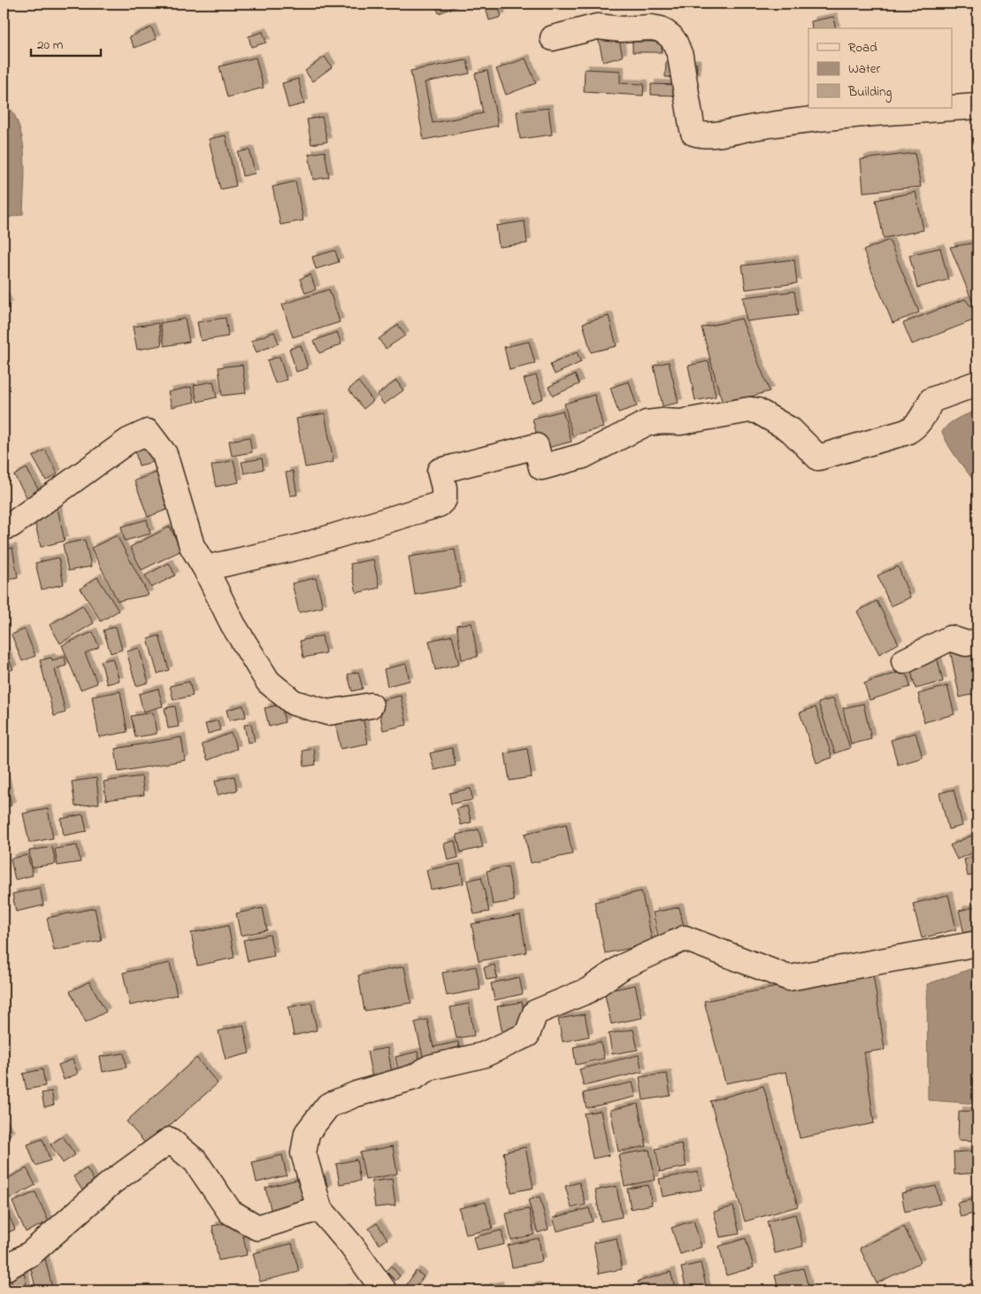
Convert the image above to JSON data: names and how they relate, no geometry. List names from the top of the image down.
{
  "legend": ["Road", "Water", "Building"],
  "scale_bar": "20 m"
}
